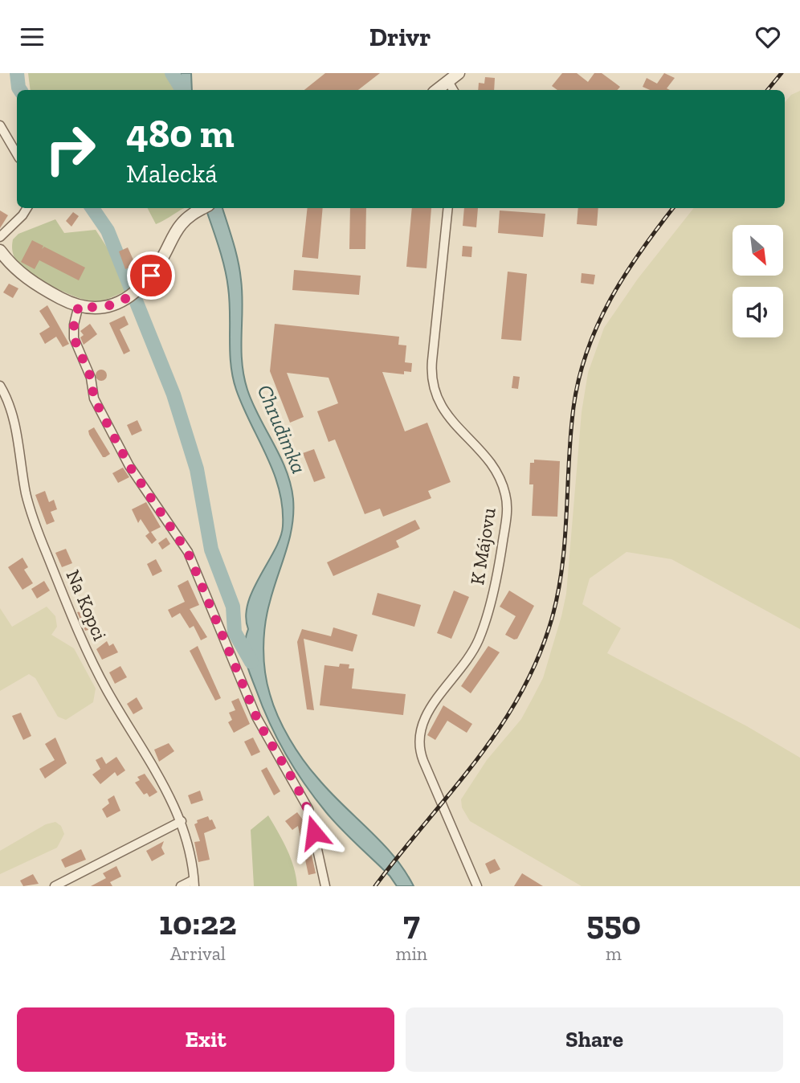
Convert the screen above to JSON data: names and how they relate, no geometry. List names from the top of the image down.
{
  "streets": {
    "street": ["K Májovu", "Na Kopci"]
  },
  "water": ["Chrudimka"],
  "north": "bottom right",
  "page": {
    "header": "Drivr",
    "turn": ["480 m", "Malecká"],
    "eta": [
      "10:22",
      "Arrival",
      "7",
      "min",
      "550",
      "m"
    ],
    "buttons": ["Exit", "Share"]
  }
}
